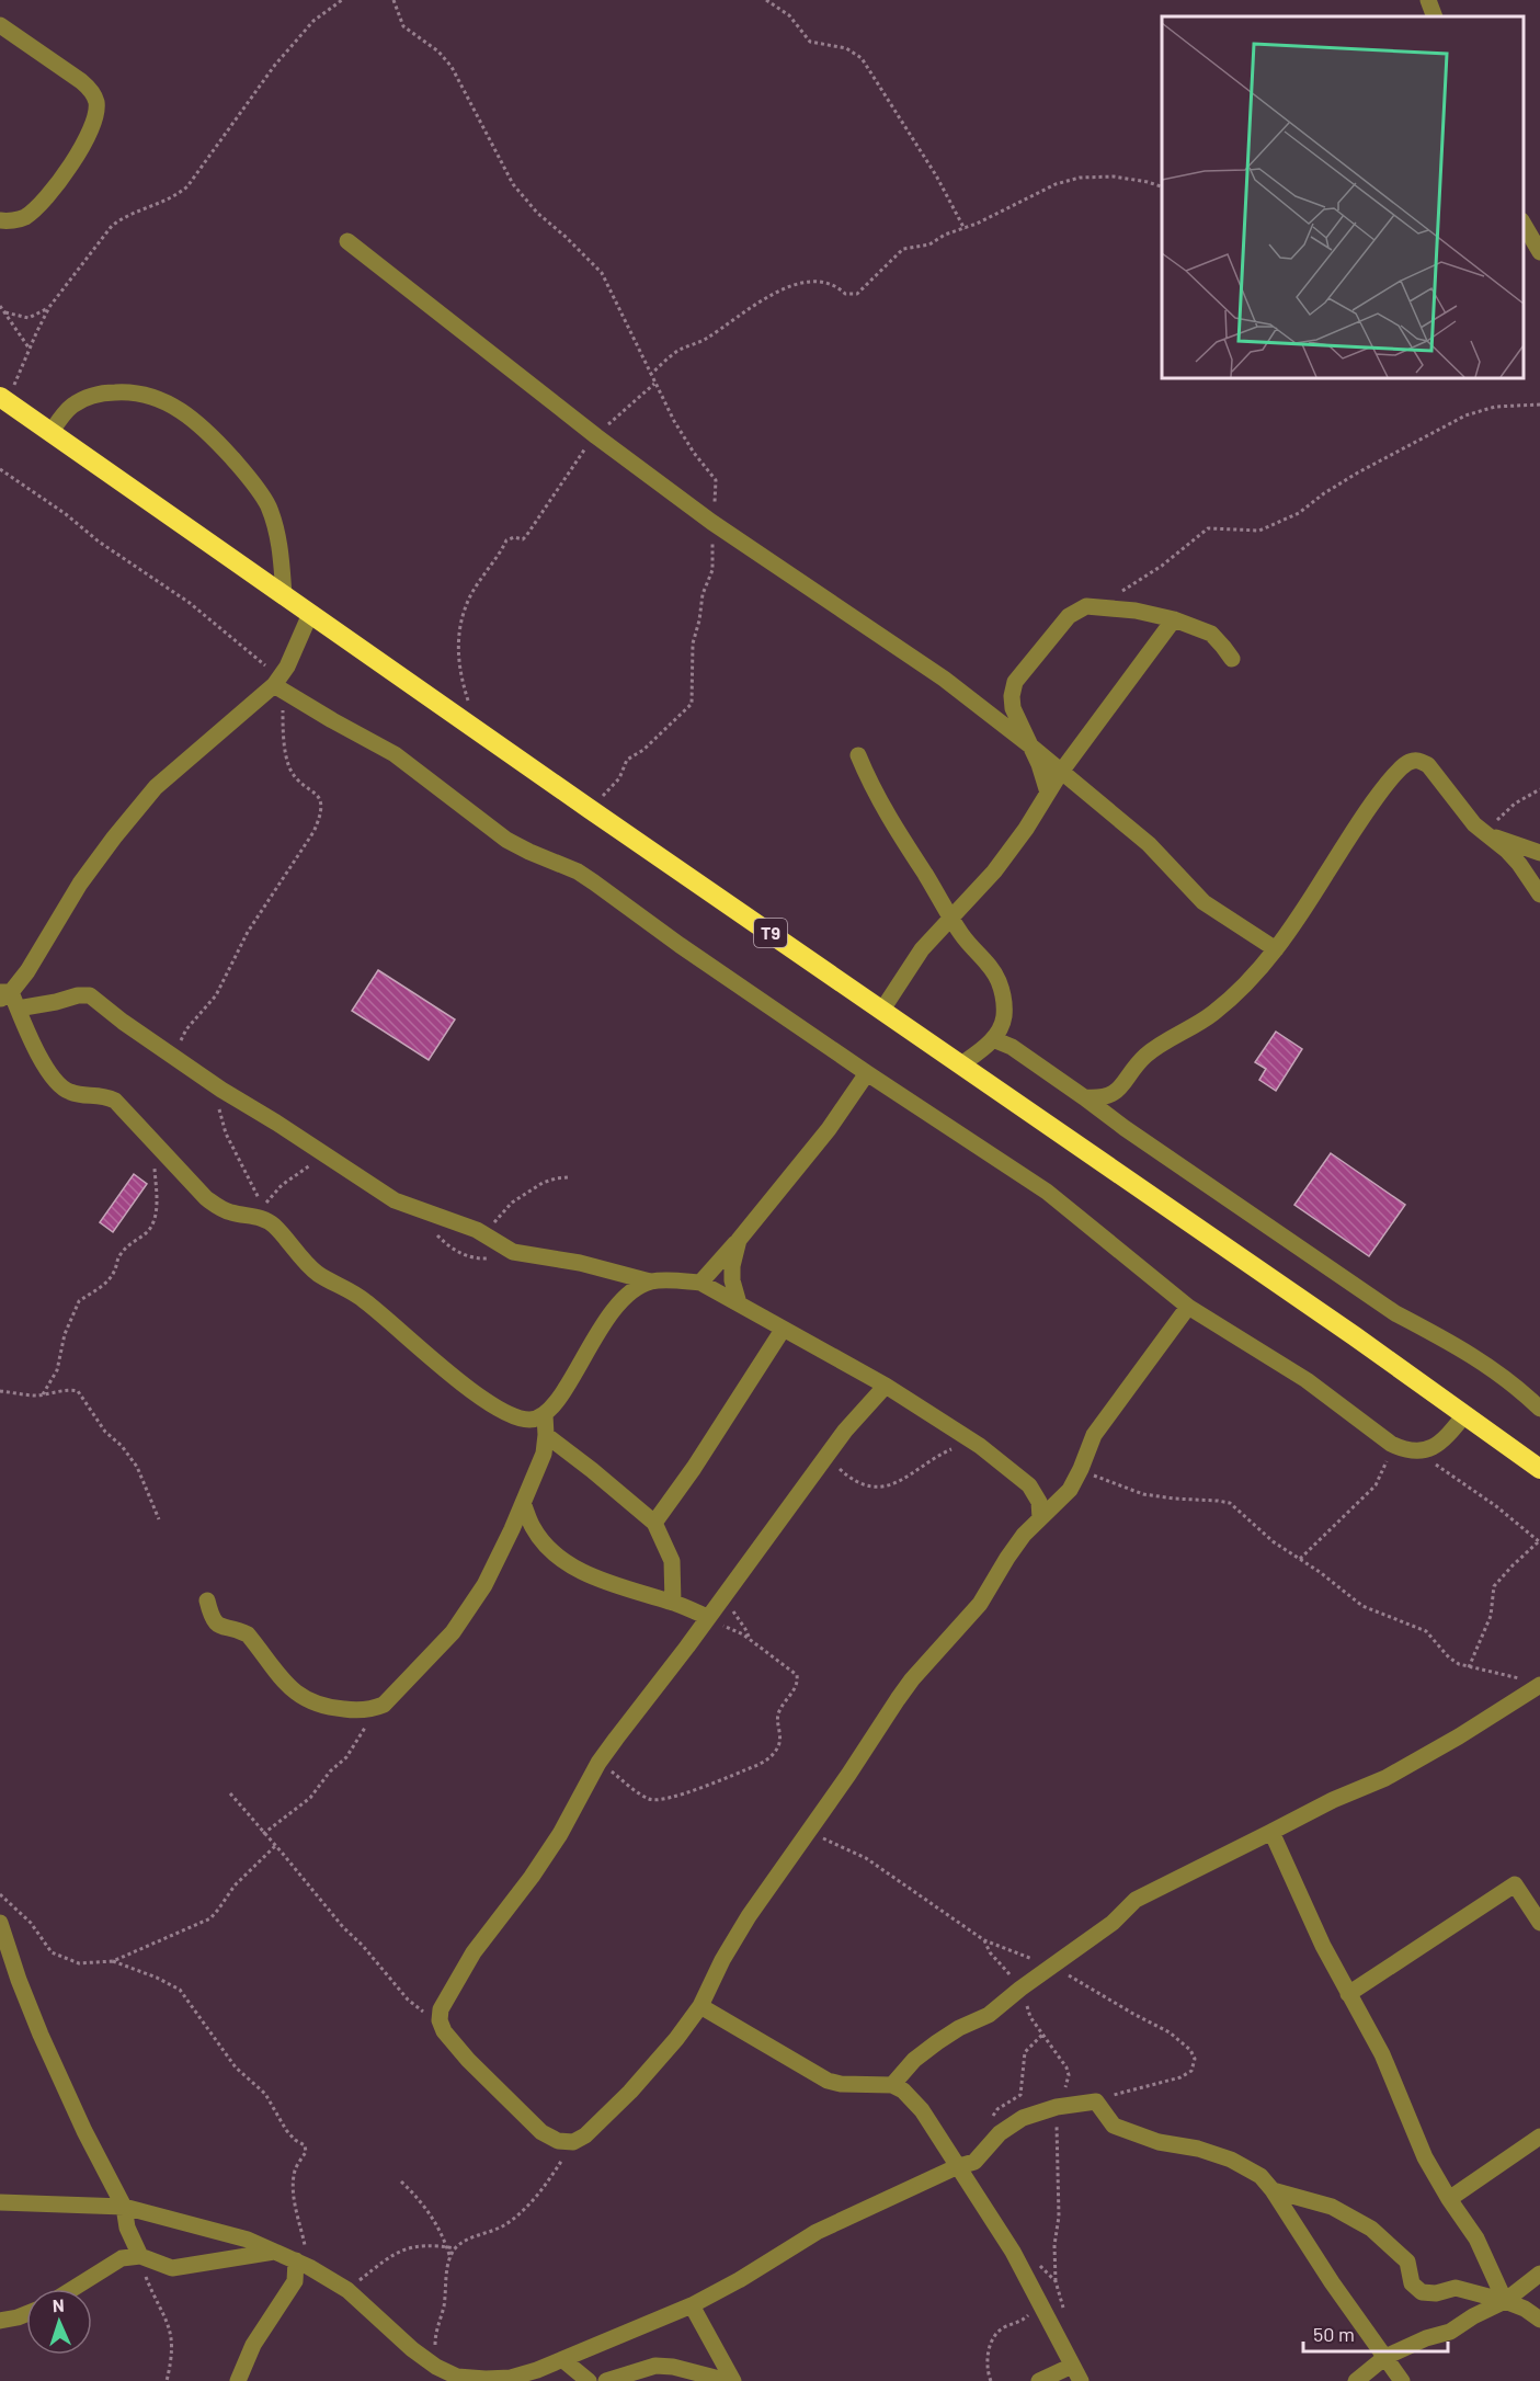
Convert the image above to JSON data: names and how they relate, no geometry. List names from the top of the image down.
{
  "streets": {
    "highway": ["T9"]
  },
  "scale_bar": "50 m",
  "north": "top"
}
